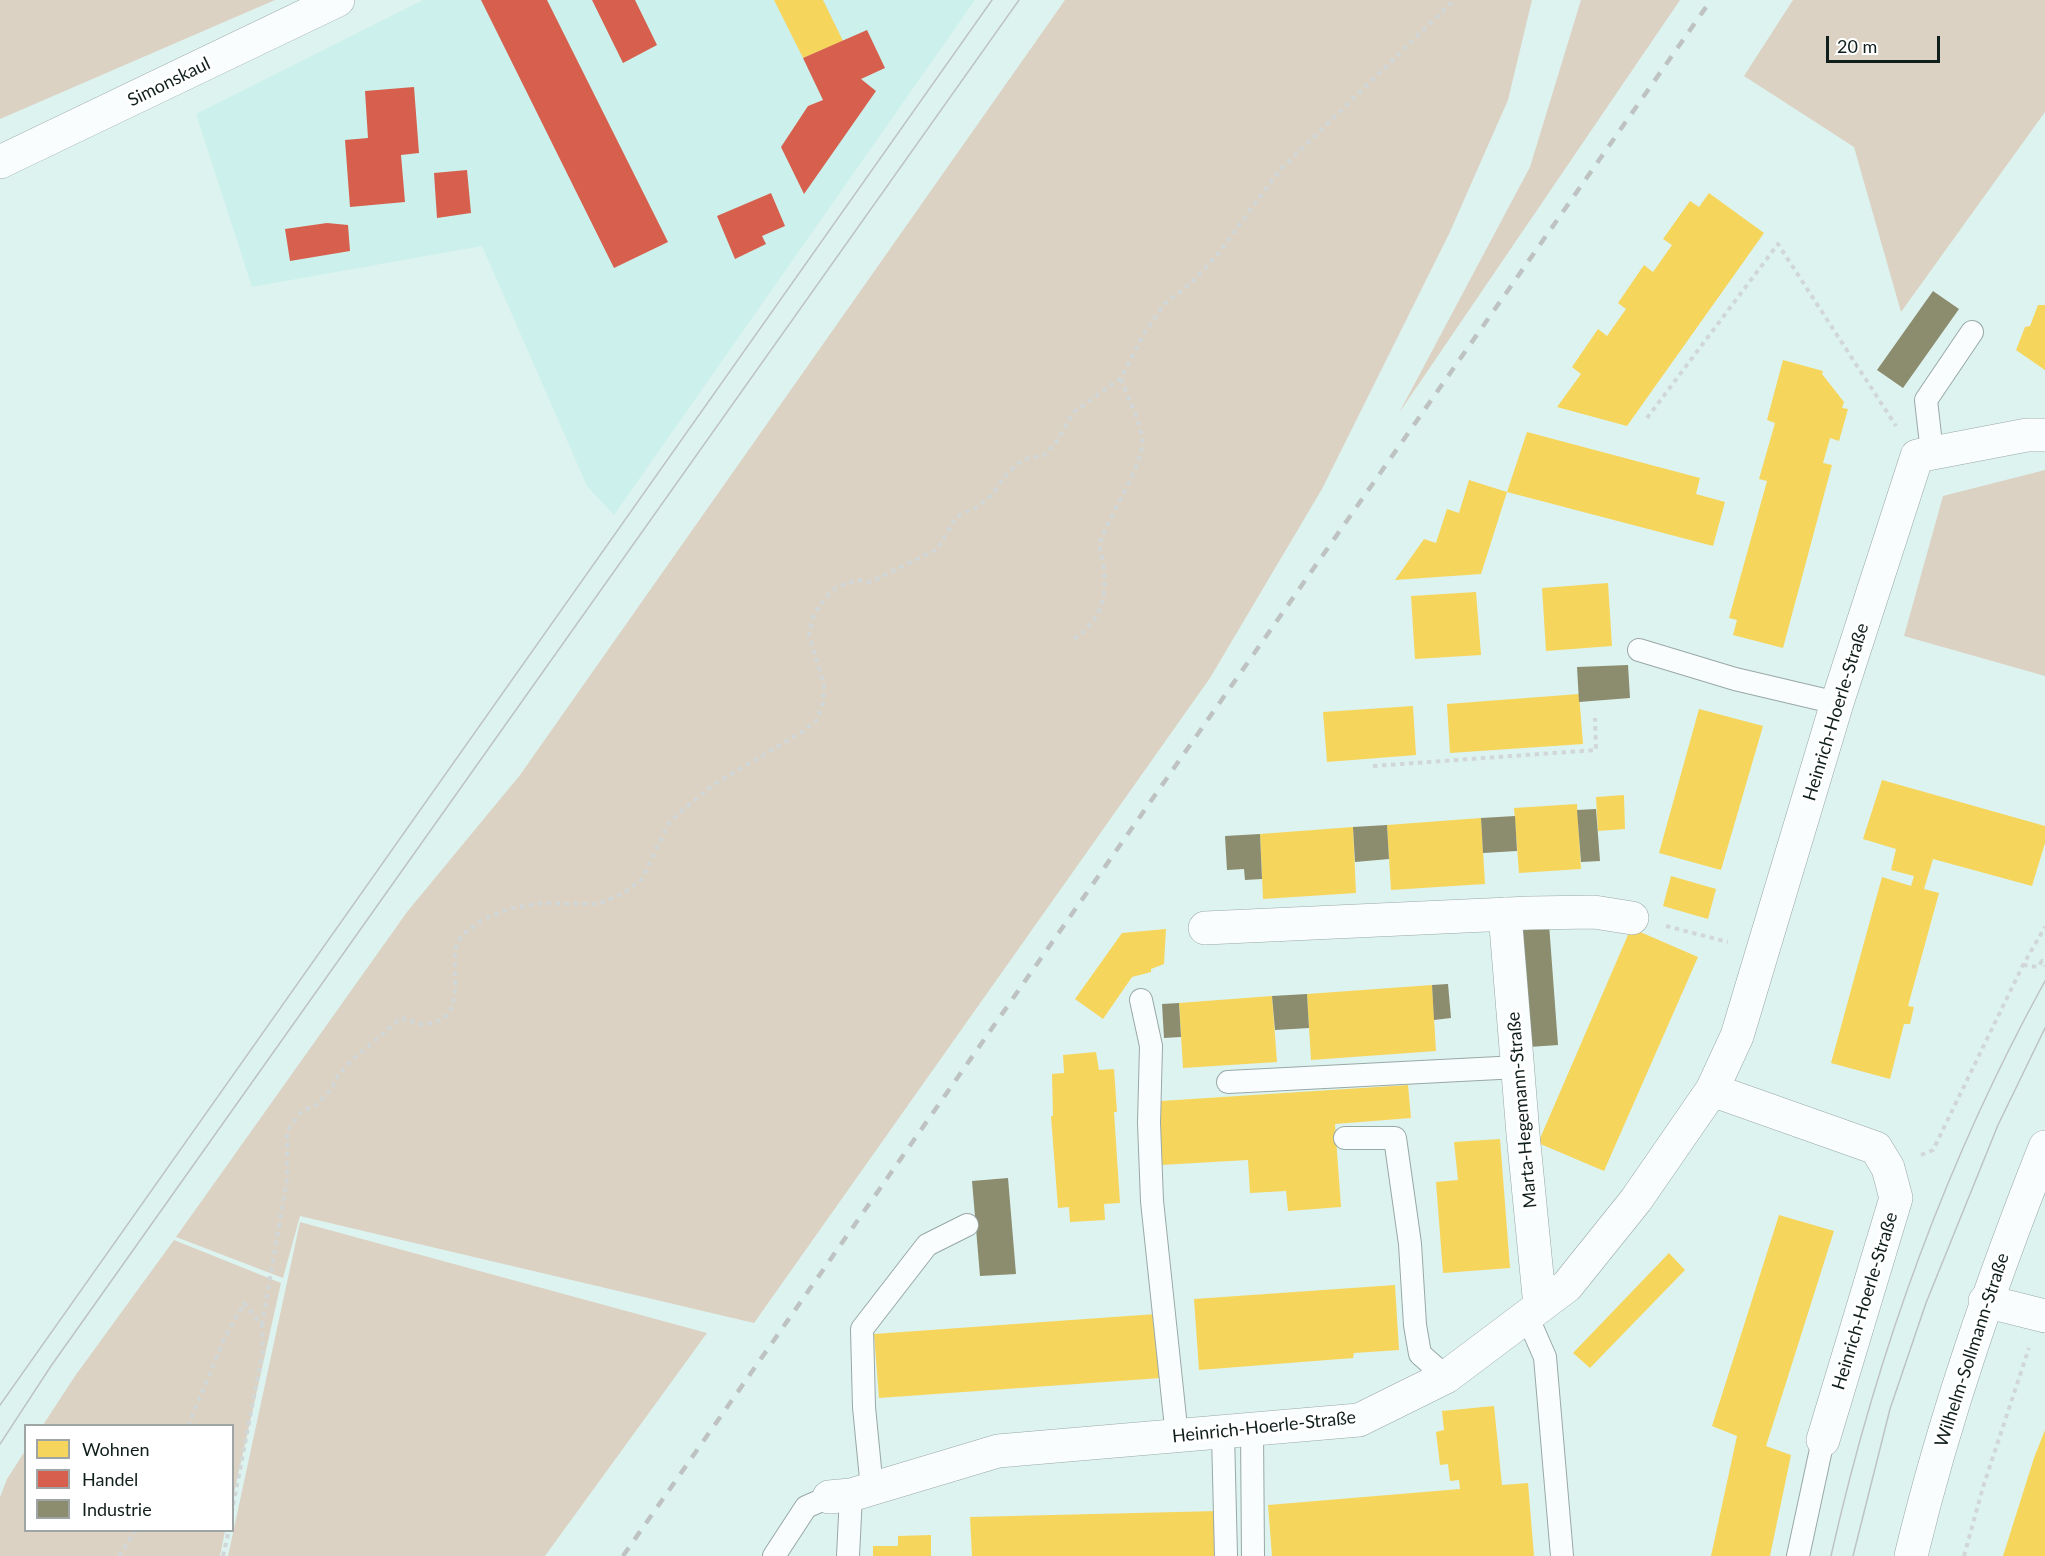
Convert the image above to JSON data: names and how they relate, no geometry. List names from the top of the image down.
{
  "streets": {
    "street": [
      "Simonskaul",
      "Heinrich-Hoerle-Straße",
      "Marta-Hegemann-Straße",
      "Wilhelm-Sollmann-Straße"
    ]
  },
  "crossings": [
    ["Heinrich-Hoerle-Straße", "Marta-Hegemann-Straße"]
  ],
  "legend": ["Wohnen", "Handel", "Industrie"],
  "scale_bar": "20 m"
}
